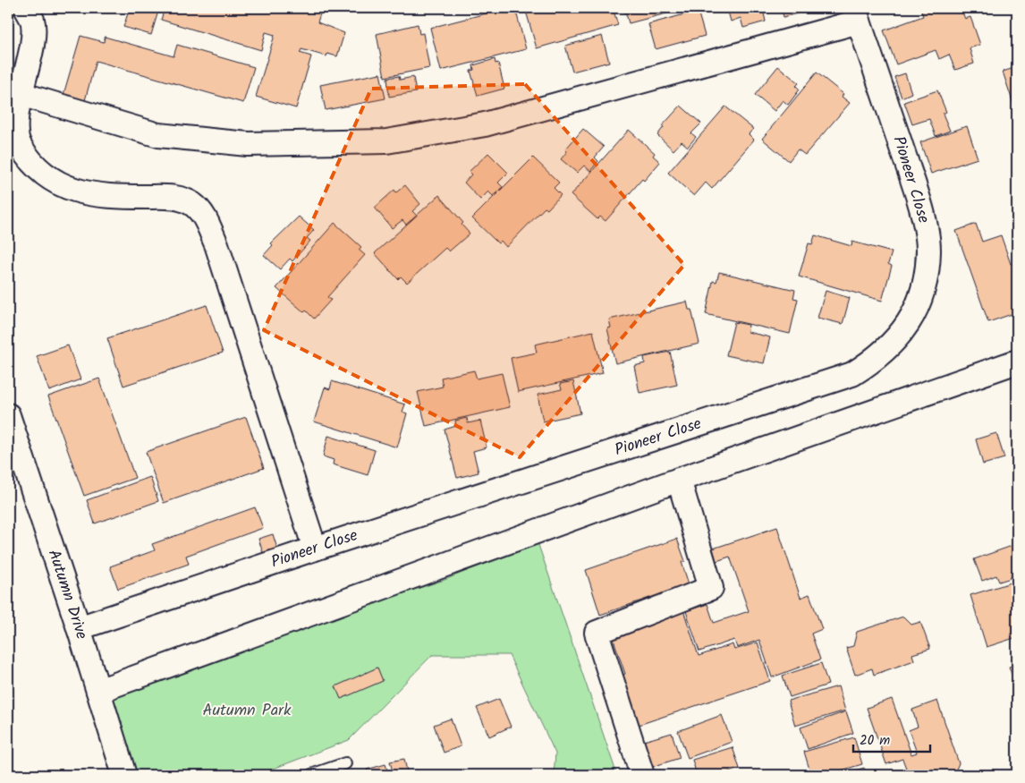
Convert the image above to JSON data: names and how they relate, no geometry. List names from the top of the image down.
{
  "streets": {
    "street": ["Pioneer Close", "Autumn Drive"]
  },
  "crossings": [
    ["Pioneer Close", "Autumn Drive"]
  ],
  "parks": ["Autumn Park"],
  "scale_bar": "20 m"
}
